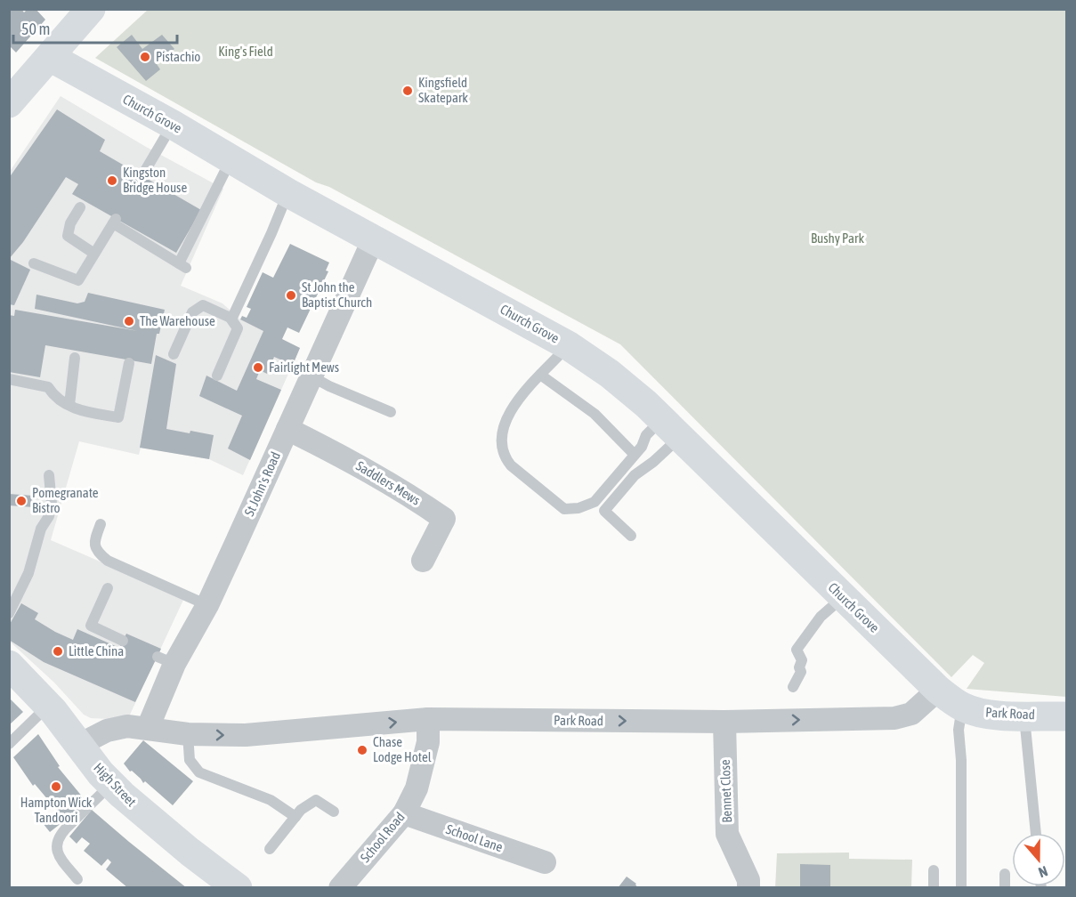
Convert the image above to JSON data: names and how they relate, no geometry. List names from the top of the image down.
{
  "streets": {
    "main road": ["Church Grove", "Park Road", "High Street"],
    "street": [
      "Saddlers Mews",
      "St John's Road",
      "Bennet Close",
      "School Road",
      "School Lane"
    ]
  },
  "crossings": [
    ["Church Grove", "St John's Road"],
    ["Church Grove", "Park Road"],
    ["Saddlers Mews", "St John's Road"],
    ["St John's Road", "Park Road"],
    ["Park Road", "High Street"],
    ["Park Road", "Bennet Close"],
    ["Park Road", "School Road"],
    ["School Road", "School Lane"]
  ],
  "one_way": ["Park Road"],
  "parks": ["King's Field", "Bushy Park"],
  "places": [
    "Pistachio",
    "Kingsfield Skatepark",
    "Kingston Bridge House",
    "St John the Baptist Church",
    "The Warehouse",
    "Fairlight Mews",
    "Pomegranate Bistro",
    "Little China",
    "Chase Lodge Hotel",
    "Hampton Wick Tandoori"
  ],
  "scale_bar": "50 m",
  "north": "bottom"
}
